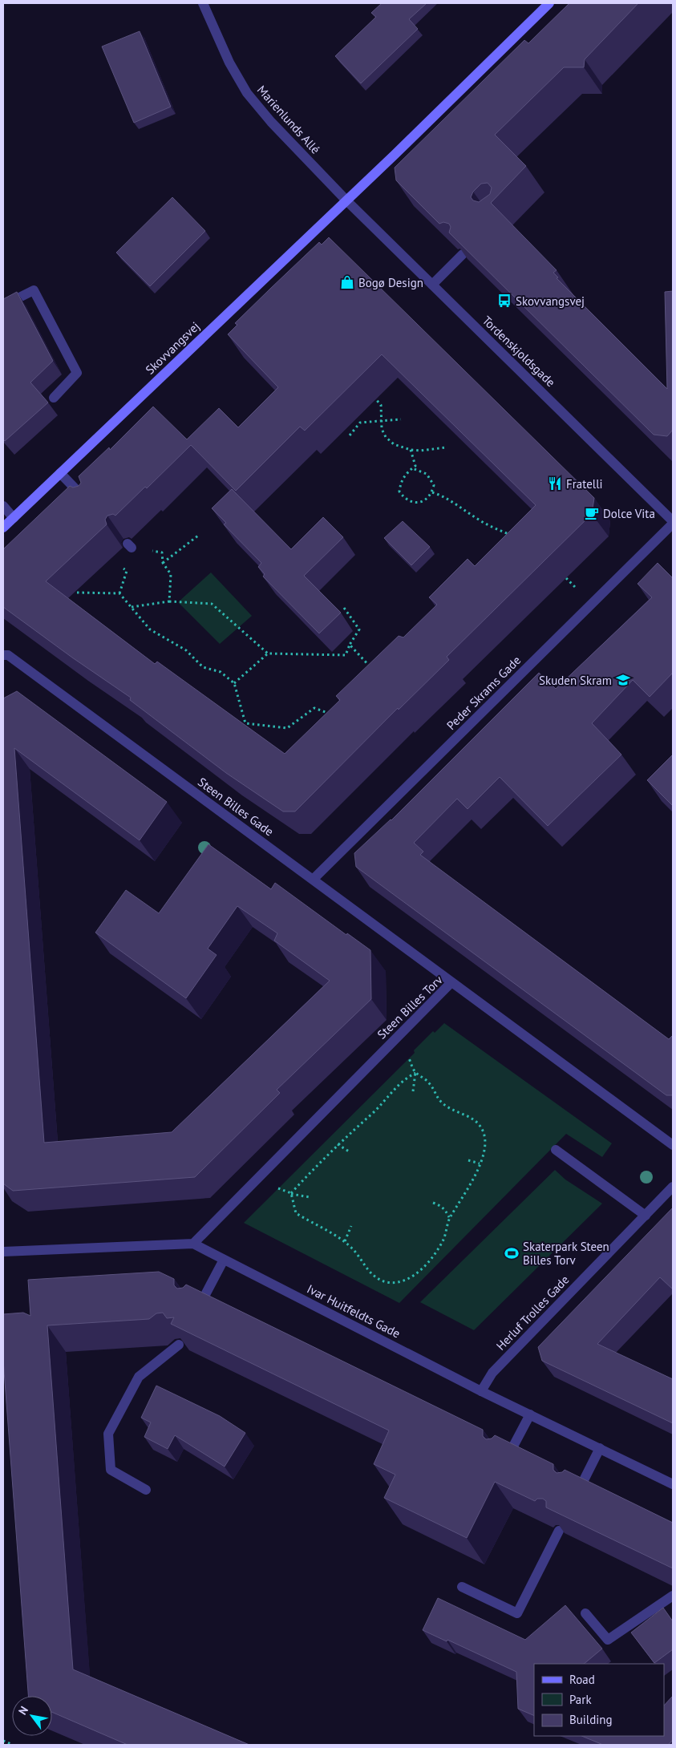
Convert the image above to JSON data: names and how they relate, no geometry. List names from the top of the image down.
{
  "streets": {
    "street": [
      "Marienlunds Allé",
      "Skovvangsvej",
      "Tordenskjoldsgade",
      "Peder Skrams Gade",
      "Steen Billes Gade",
      "Steen Billes Torv",
      "Ivar Huitfeldts Gade",
      "Herluf Trolles Gade"
    ]
  },
  "crossings": [
    ["Marienlunds Allé", "Skovvangsvej"],
    ["Marienlunds Allé", "Tordenskjoldsgade"],
    ["Skovvangsvej", "Tordenskjoldsgade"],
    ["Tordenskjoldsgade", "Peder Skrams Gade"],
    ["Peder Skrams Gade", "Steen Billes Gade"],
    ["Steen Billes Gade", "Steen Billes Torv"],
    ["Steen Billes Torv", "Ivar Huitfeldts Gade"],
    ["Ivar Huitfeldts Gade", "Herluf Trolles Gade"]
  ],
  "places": {
    "shop": ["Bogø Design"],
    "bus stop": ["Skovvangsvej"],
    "restaurant": ["Fratelli"],
    "cafe": ["Dolce Vita"],
    "school or university": ["Skuden Skram"],
    "sports": ["Skaterpark Steen Billes Torv"]
  },
  "legend": ["Road", "Park", "Building"],
  "north": "top left"
}
